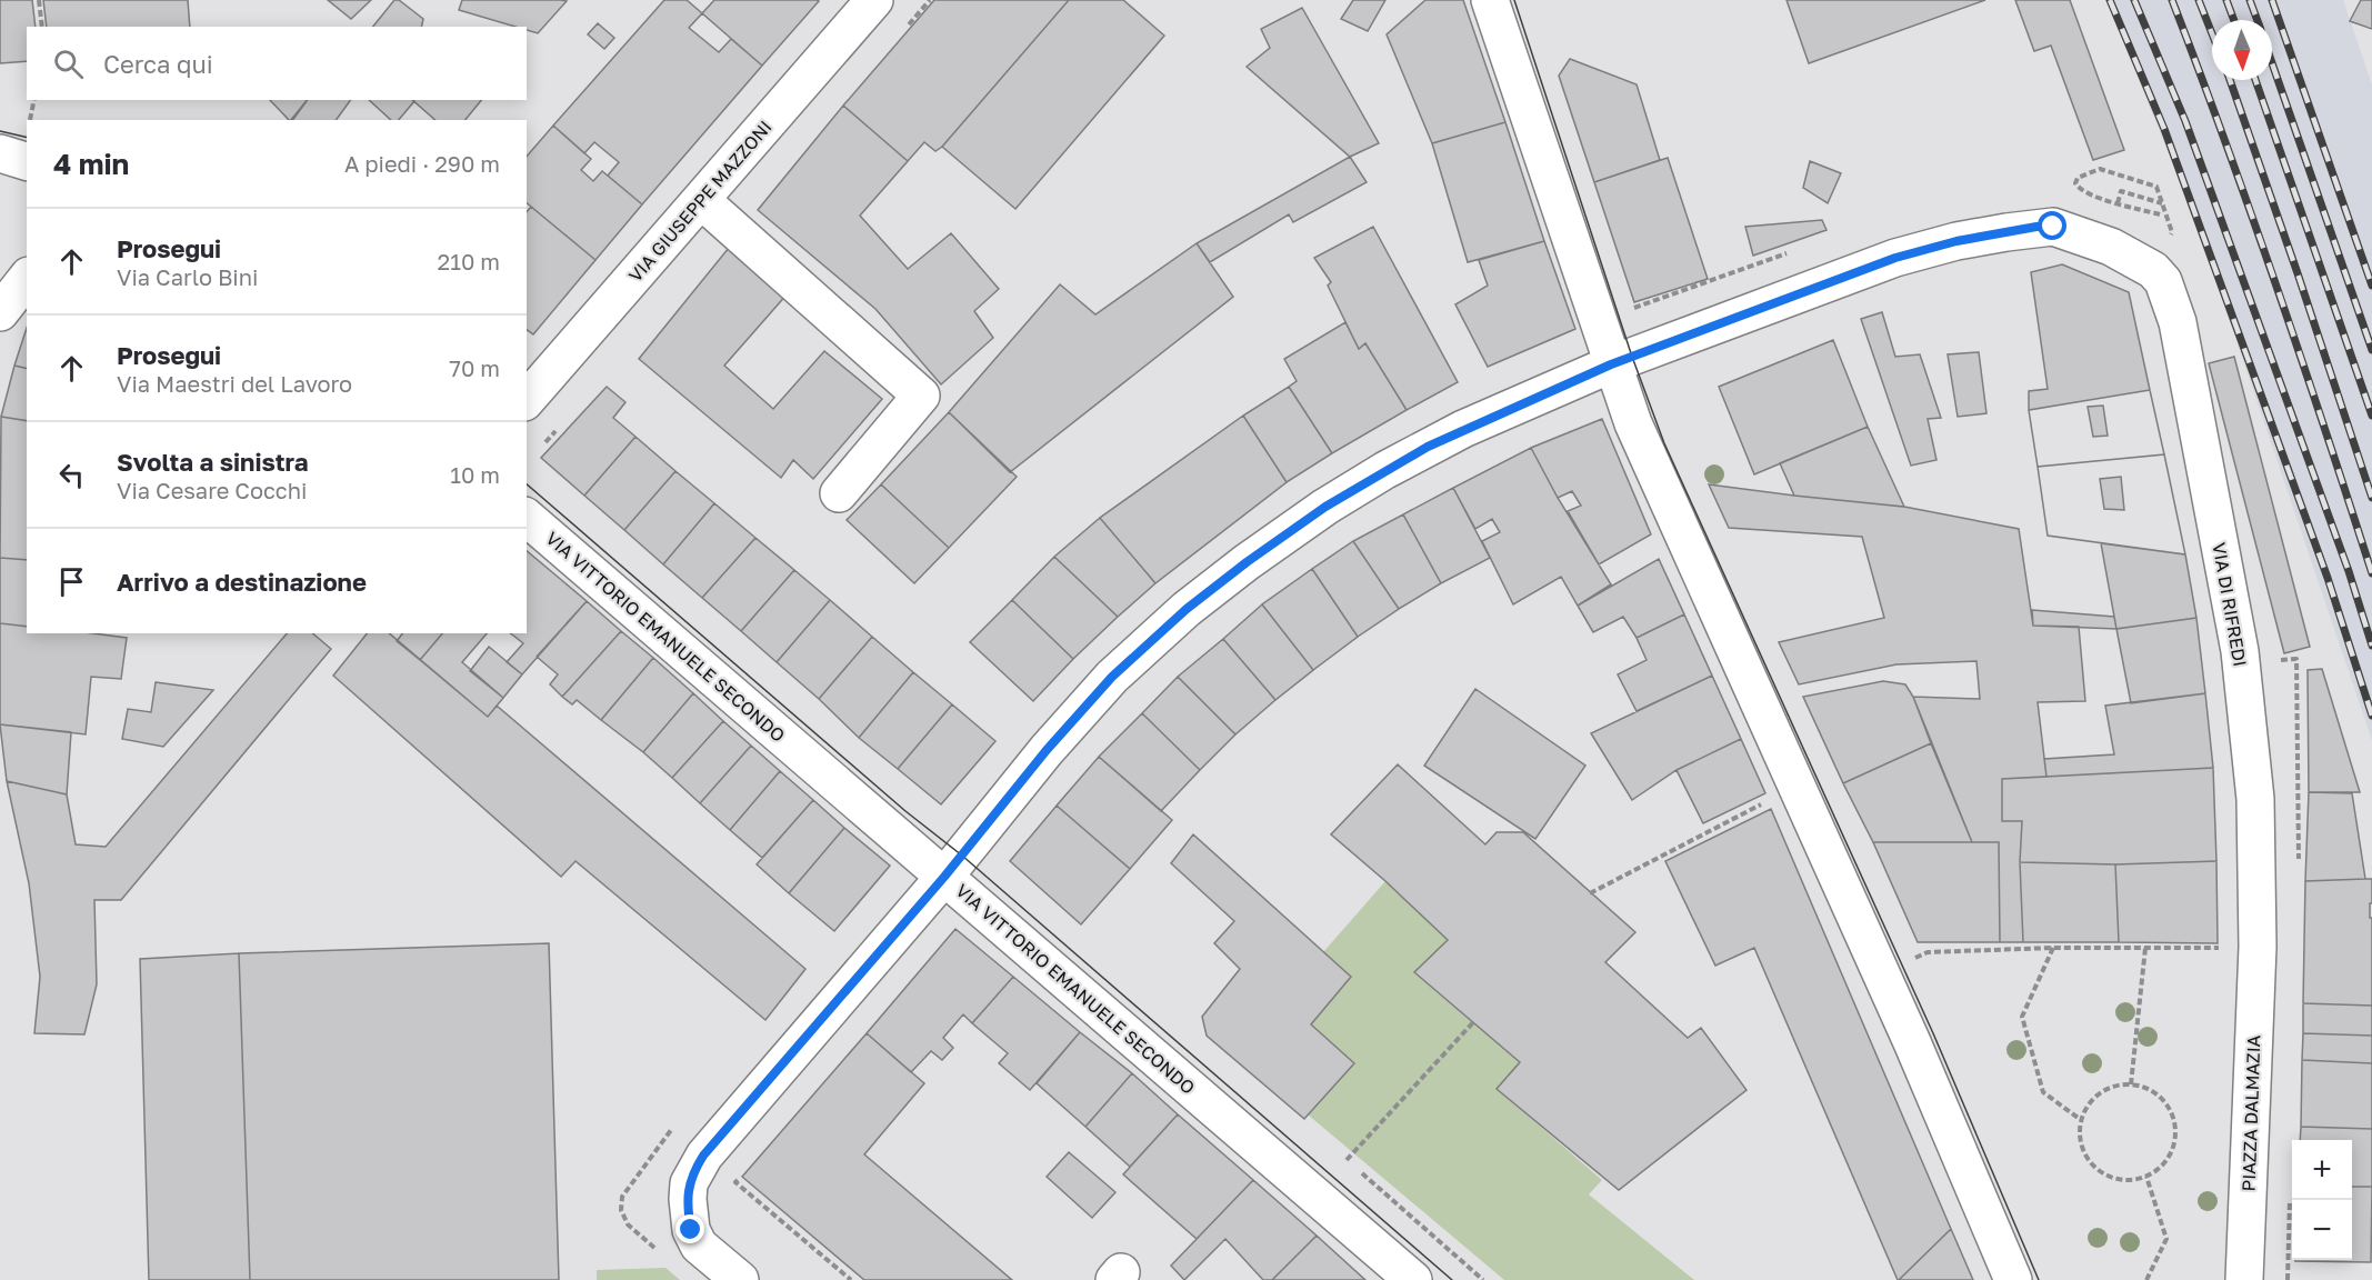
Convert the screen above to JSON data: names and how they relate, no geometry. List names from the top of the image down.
{
  "streets": {
    "street": [
      "VIA GIUSEPPE MAZZONI",
      "VIA DI RIFREDI",
      "VIA VITTORIO EMANUELE SECONDO",
      "PIAZZA DALMAZIA"
    ]
  },
  "crossings": [
    ["VIA DI RIFREDI", "PIAZZA DALMAZIA"]
  ],
  "north": "bottom",
  "page": {
    "search": "Cerca qui",
    "heading": ["4 min", "A piedi · 290 m"],
    "list": [
      ["Prosegui", "Via Carlo Bini", "210 m"],
      ["Prosegui", "Via Maestri del Lavoro", "70 m"],
      ["Svolta a sinistra", "Via Cesare Cocchi", "10 m"],
      "Arrivo a destinazione"
    ],
    "map_buttons": ["+", "−"]
  }
}
